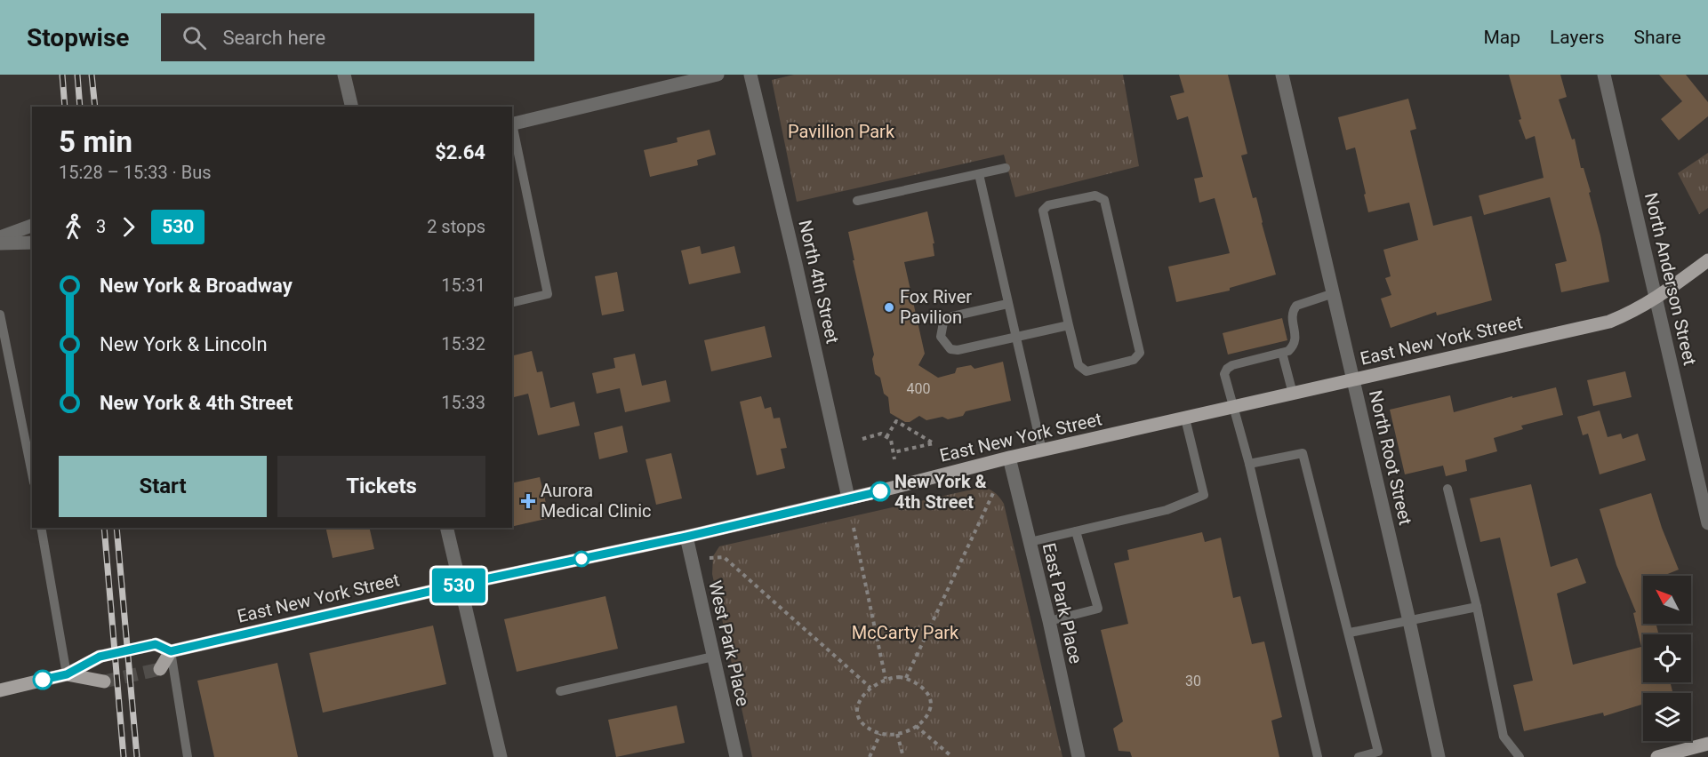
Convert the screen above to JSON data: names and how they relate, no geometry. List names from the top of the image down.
{
  "streets": {
    "main road": ["East New York Street"],
    "street": [
      "North Anderson Street",
      "North 4th Street",
      "North Root Street",
      "East Park Place",
      "West Park Place"
    ]
  },
  "crossings": [
    ["North Anderson Street", "East New York Street"],
    ["North 4th Street", "East New York Street"],
    ["East New York Street", "North Root Street"],
    ["East New York Street", "East Park Place"],
    ["East New York Street", "West Park Place"]
  ],
  "parks": ["Pavillion Park", "McCarty Park"],
  "places": {
    "other": ["Fox River Pavilion", "New York & 4th Street"],
    "health": ["Aurora Medical Clinic"]
  },
  "lines": ["bus line 530"],
  "house_numbers": ["400", "30"],
  "north": "top left",
  "page": {
    "header": "Stopwise",
    "search": "Search here",
    "nav": ["Map", "Layers", "Share"],
    "on_map": "530",
    "heading": ["5 min", "15:28 – 15:33 · Bus", "$2.64"],
    "legs": ["3", "530", "2 stops"],
    "list": [
      {
        "name": "New York & Broadway",
        "value": "15:31"
      },
      {
        "name": "New York & Lincoln",
        "value": "15:32"
      },
      {
        "name": "New York & 4th Street",
        "value": "15:33"
      }
    ],
    "buttons": ["Start", "Tickets"]
  }
}
